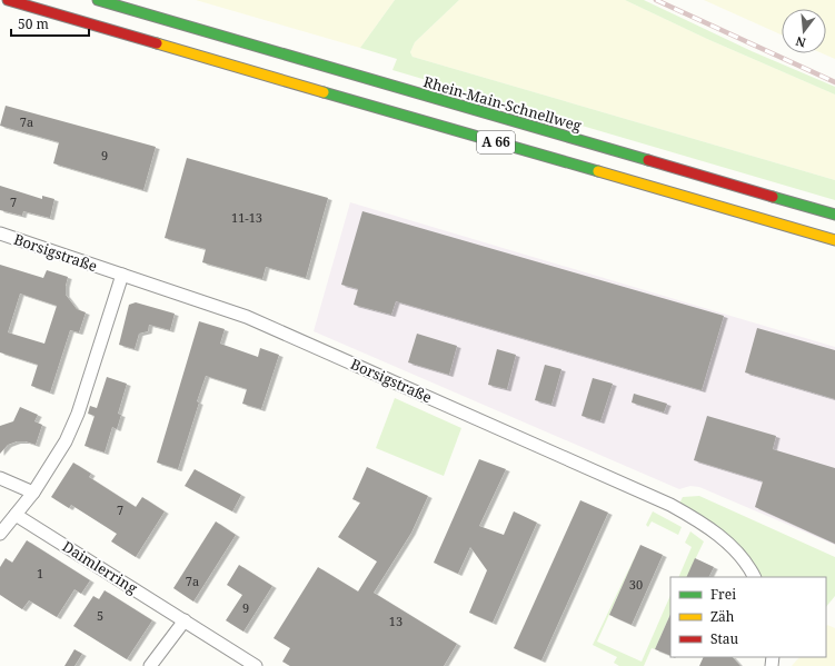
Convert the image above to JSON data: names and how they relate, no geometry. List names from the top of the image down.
{
  "streets": {
    "highway": ["Rhein-Main-Schnellweg", "A 66"],
    "street": ["Borsigstraße", "Daimlerring"]
  },
  "house_numbers": [
    "7a",
    "9",
    "7",
    "11-13",
    "7",
    "1",
    "7a",
    "30",
    "9",
    "5",
    "13"
  ],
  "legend": ["Frei", "Zäh", "Stau"],
  "scale_bar": "50 m",
  "north": "bottom"
}
